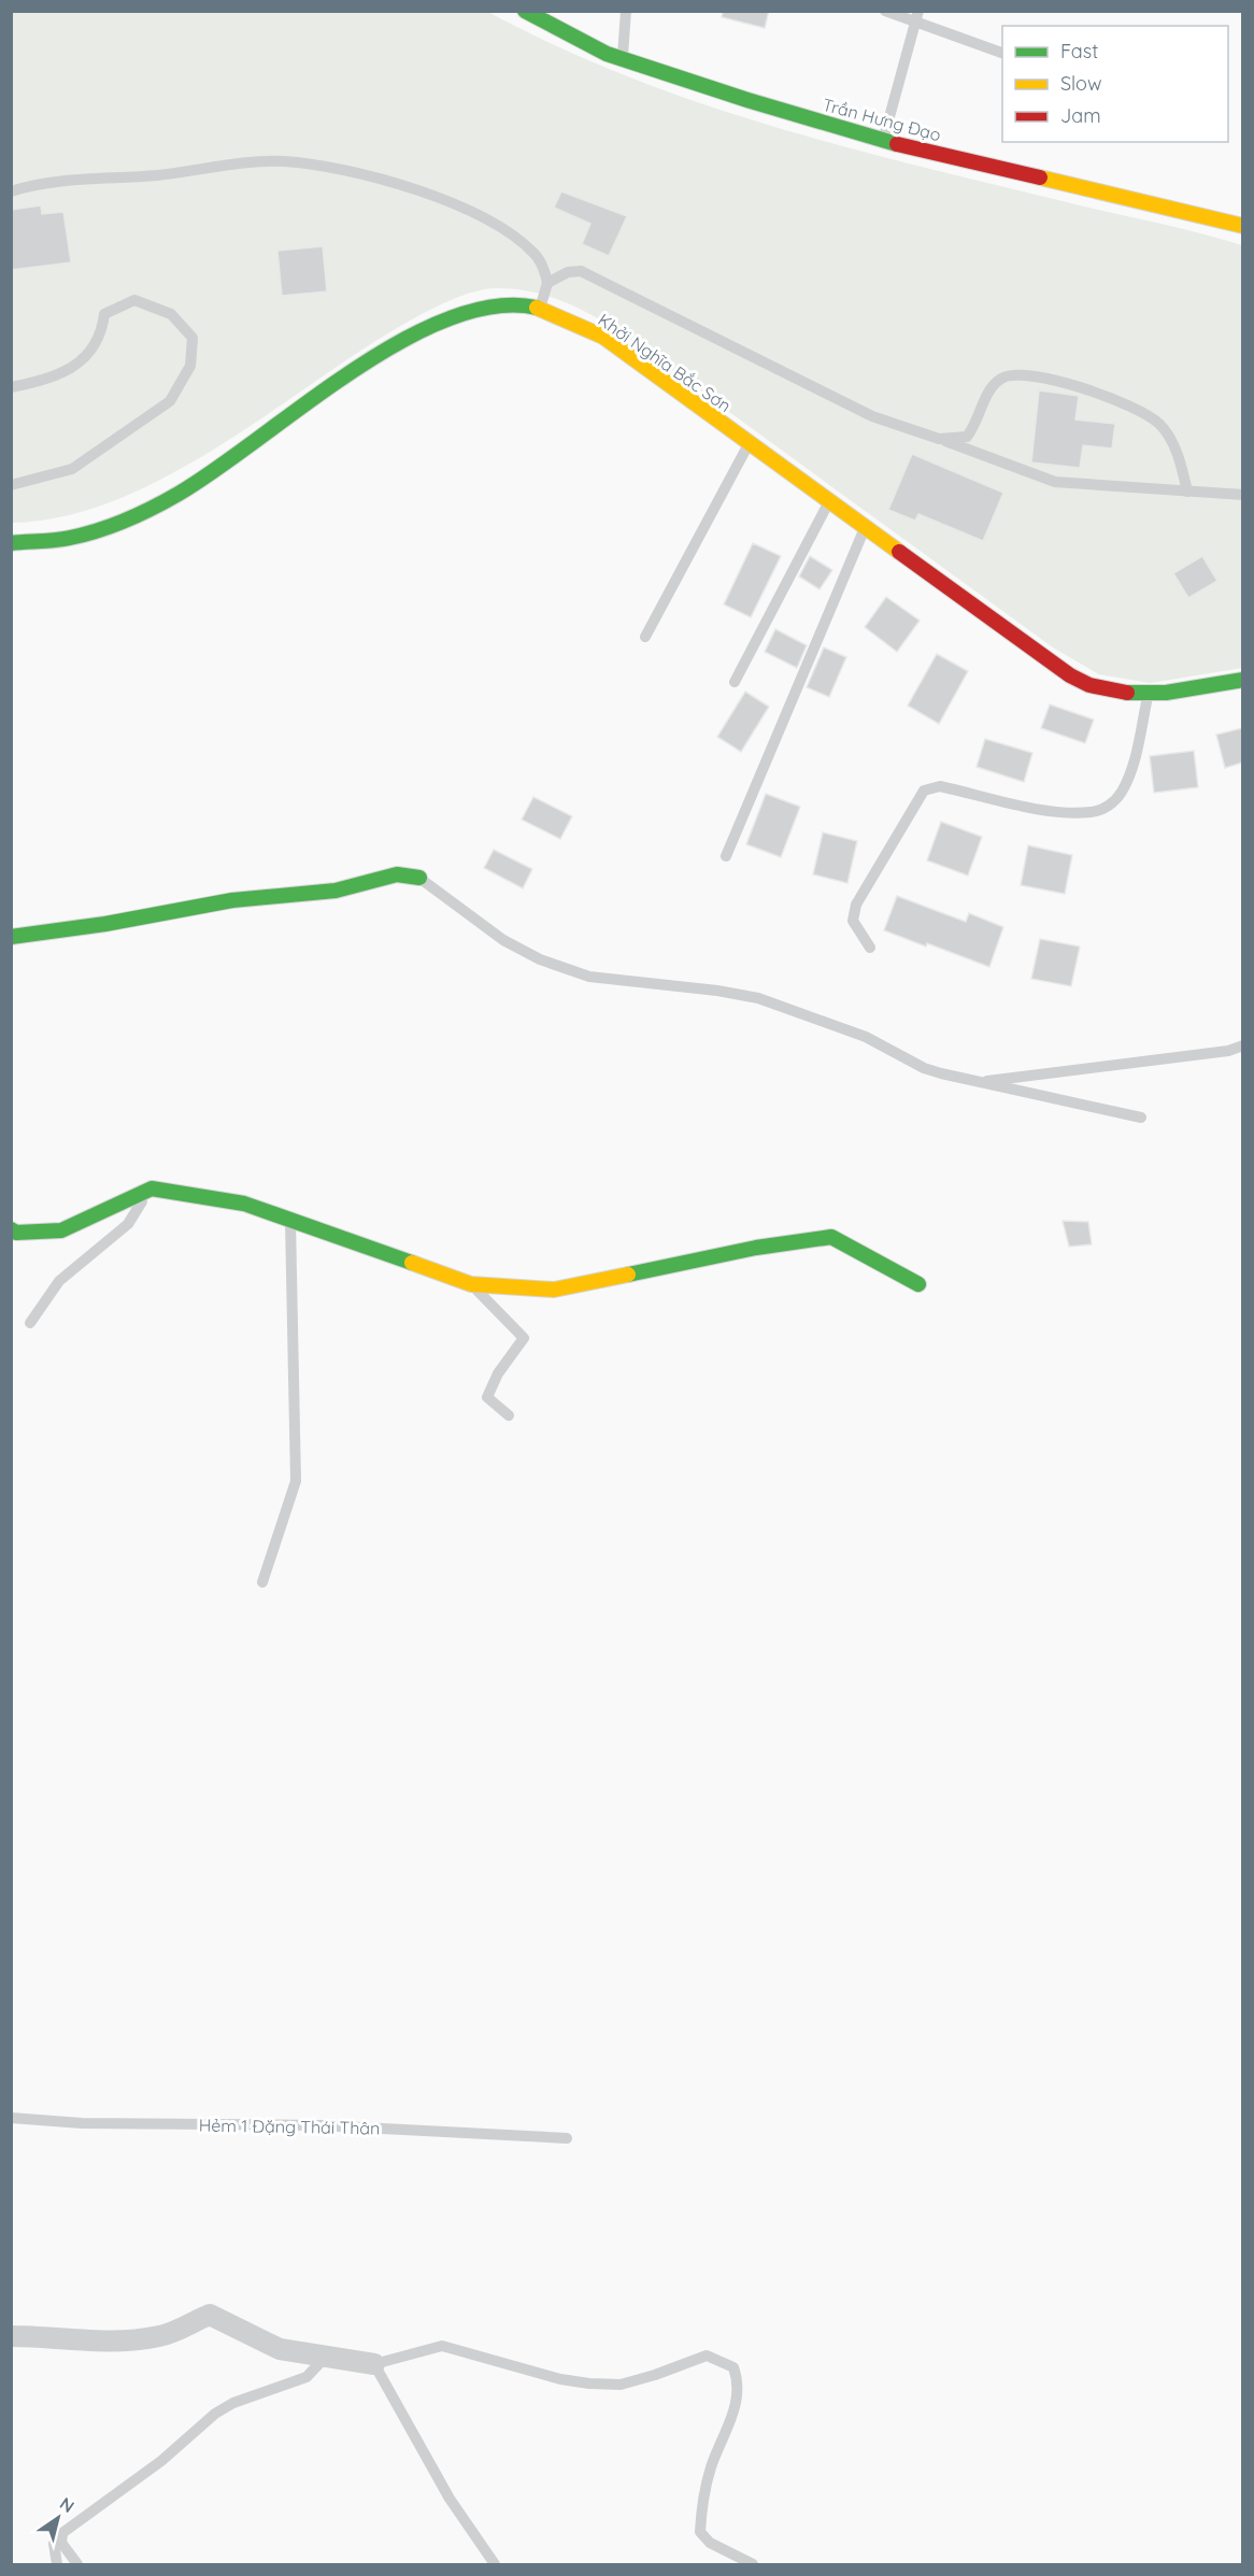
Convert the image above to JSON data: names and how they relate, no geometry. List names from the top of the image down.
{
  "streets": {
    "street": ["Trần Hưng Đạo", "Khởi Nghĩa Bắc Sơn"],
    "lane": ["Hẻm 1 Đặng Thái Thân"]
  },
  "legend": ["Fast", "Slow", "Jam"],
  "north": "top right"
}
